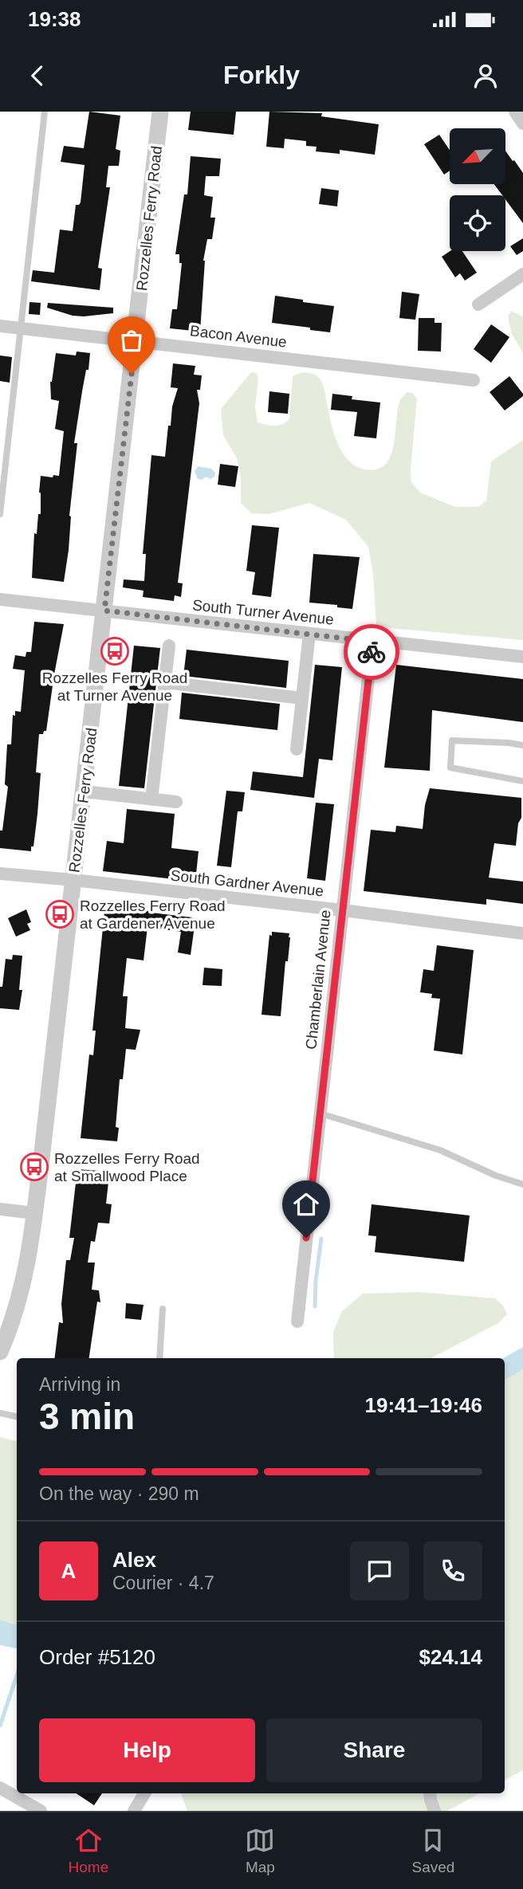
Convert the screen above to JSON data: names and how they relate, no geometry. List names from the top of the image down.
{
  "streets": {
    "street": [
      "Rozzelles Ferry Road",
      "Bacon Avenue",
      "South Turner Avenue",
      "South Gardner Avenue",
      "Chamberlain Avenue"
    ]
  },
  "crossings": [
    ["Rozzelles Ferry Road", "Bacon Avenue"],
    ["Rozzelles Ferry Road", "South Turner Avenue"],
    ["Rozzelles Ferry Road", "South Gardner Avenue"],
    ["South Turner Avenue", "Chamberlain Avenue"],
    ["South Gardner Avenue", "Chamberlain Avenue"]
  ],
  "places": {
    "bus stop": ["Rozzelles Ferry Road at Turner Avenue", "Rozzelles Ferry Road at Gardener Avenue", "Rozzelles Ferry Road at Smallwood Place"]
  },
  "north": "bottom left",
  "page": {
    "status": "19:38",
    "header": "Forkly",
    "heading": ["3 min", "Arriving in", "19:41–19:46"],
    "panel": [
      "Alex",
      "Courier · 4.7",
      "Order #5120",
      "$24.14"
    ],
    "bar": "On the way · 290 m",
    "round": "A",
    "buttons": ["Help", "Share"],
    "tabs": ["Home", "Map", "Saved"]
  }
}
